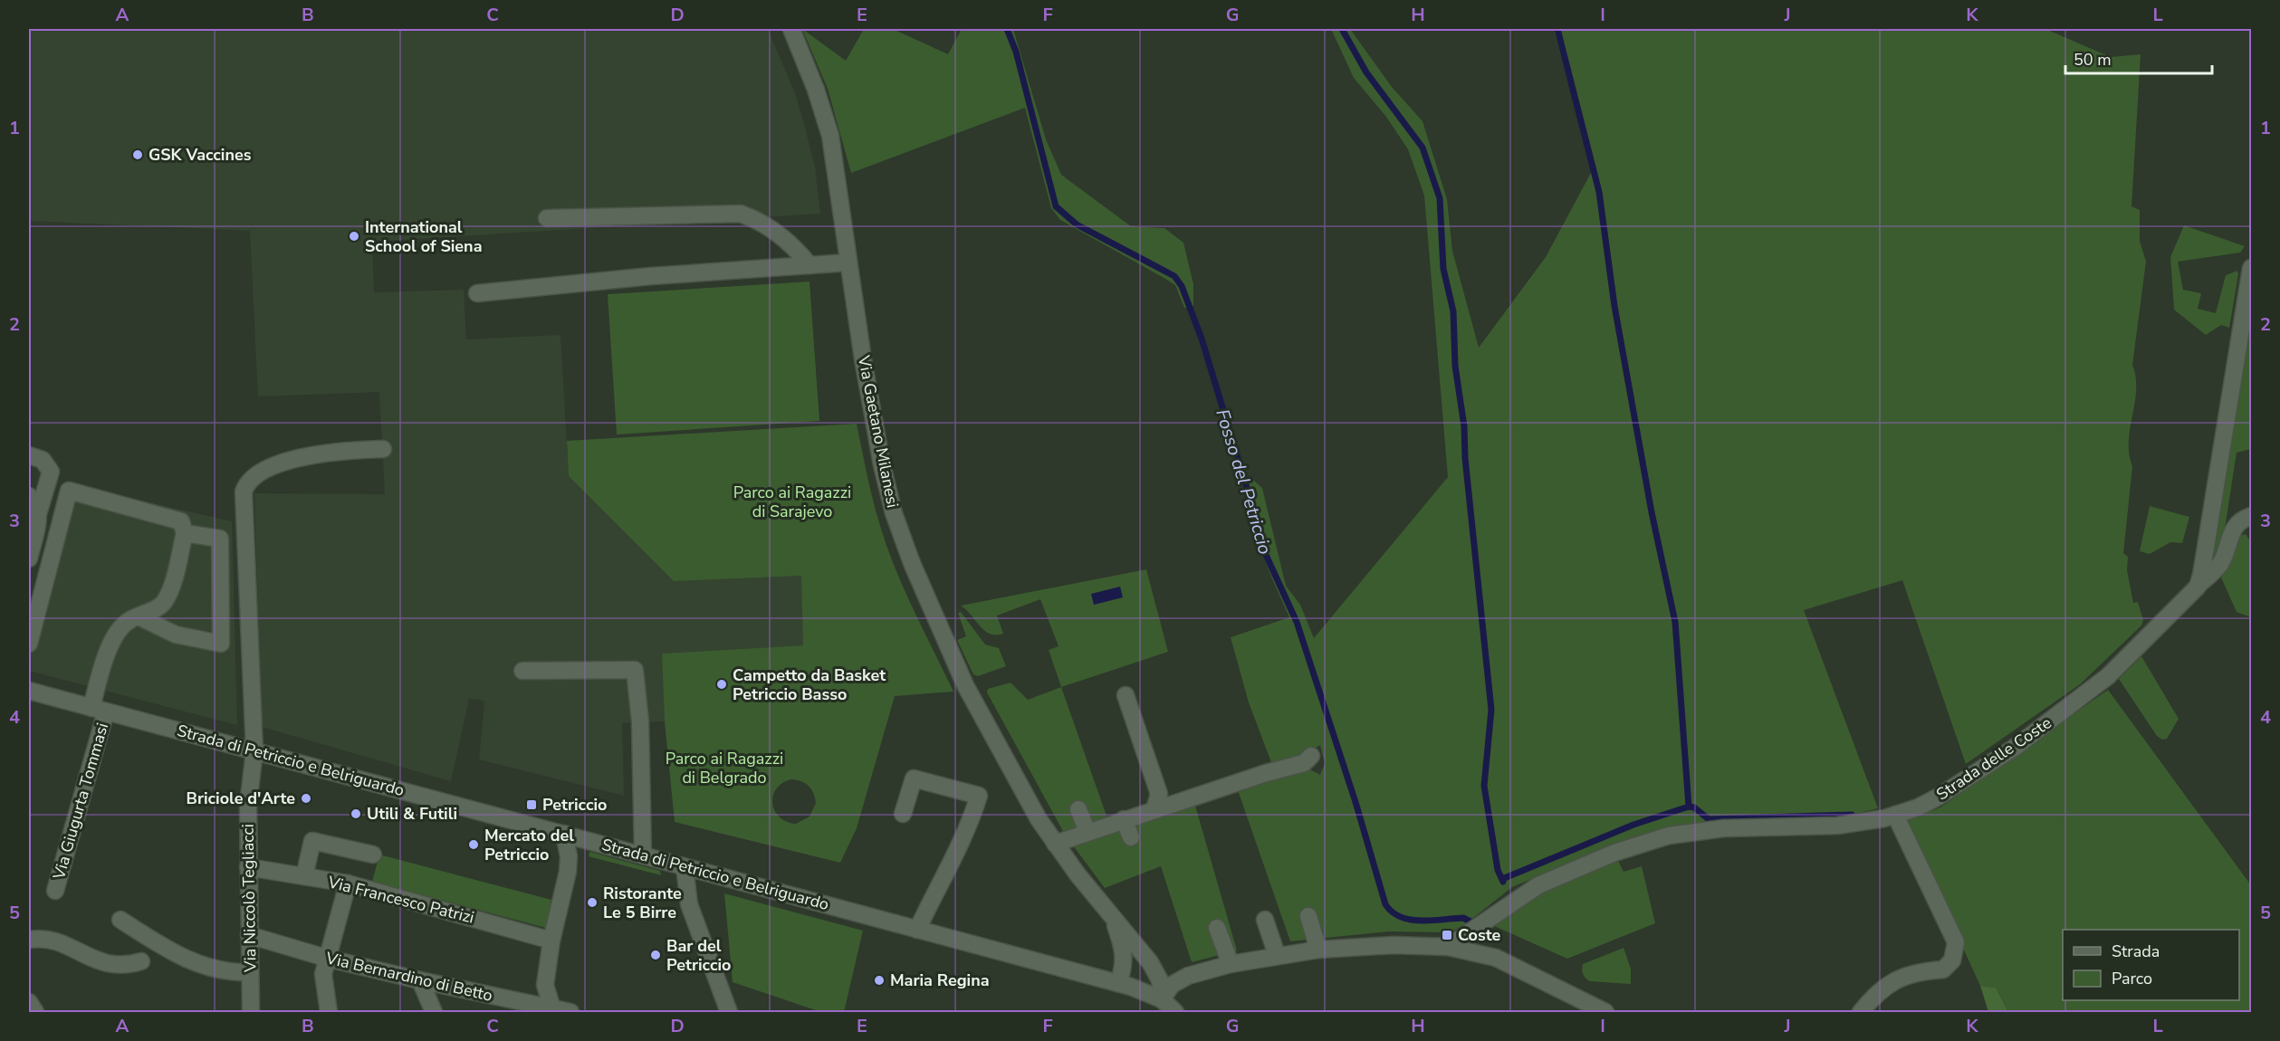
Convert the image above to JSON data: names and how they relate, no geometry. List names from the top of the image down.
{
  "streets": {
    "street": [
      "Via Gaetano Milanesi",
      "Strada delle Coste",
      "Strada di Petriccio e Belriguardo",
      "Via Giugurta Tommasi",
      "Via Niccolò Tegliacci",
      "Via Francesco Patrizi",
      "Via Bernardino di Betto"
    ]
  },
  "crossings": [
    ["Via Gaetano Milanesi", "Strada di Petriccio e Belriguardo"],
    ["Strada di Petriccio e Belriguardo", "Via Giugurta Tommasi"],
    ["Strada di Petriccio e Belriguardo", "Via Niccolò Tegliacci"],
    ["Via Niccolò Tegliacci", "Via Francesco Patrizi"],
    ["Via Niccolò Tegliacci", "Via Bernardino di Betto"]
  ],
  "water": ["Fosso del Petriccio"],
  "parks": ["Parco ai Ragazzi di Sarajevo", "Parco ai Ragazzi di Belgrado"],
  "places": {
    "other": [
      "GSK Vaccines",
      "International School of Siena",
      "Campetto da Basket Petriccio Basso",
      "Briciole d'Arte",
      "Utili & Futili",
      "Mercato del Petriccio",
      "Ristorante Le 5 Birre",
      "Bar del Petriccio",
      "Maria Regina"
    ],
    "transit": ["Petriccio", "Coste"]
  },
  "legend": ["Strada", "Parco"],
  "scale_bar": "50 m",
  "grid": {
    "columns": [
      "A",
      "B",
      "C",
      "D",
      "E",
      "F",
      "G",
      "H",
      "I",
      "J",
      "K",
      "L"
    ],
    "rows": [
      "1",
      "2",
      "3",
      "4",
      "5"
    ]
  }
}
